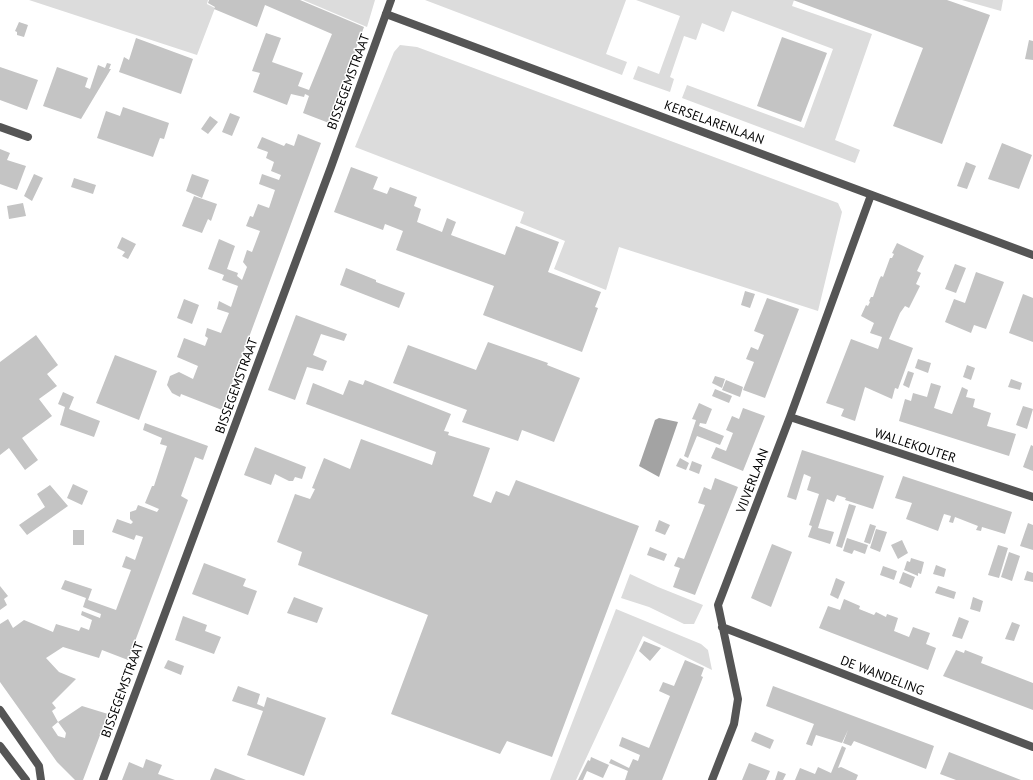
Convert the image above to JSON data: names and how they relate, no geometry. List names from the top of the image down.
{
  "streets": {
    "street": [
      "BISSEGEMSTRAAT",
      "KERSELARENLAAN",
      "WALLEKOUTER",
      "VIJVERLAAN",
      "DE WANDELING"
    ]
  },
  "crossings": [
    ["BISSEGEMSTRAAT", "KERSELARENLAAN"],
    ["KERSELARENLAAN", "VIJVERLAAN"],
    ["WALLEKOUTER", "VIJVERLAAN"],
    ["VIJVERLAAN", "DE WANDELING"]
  ]
}
